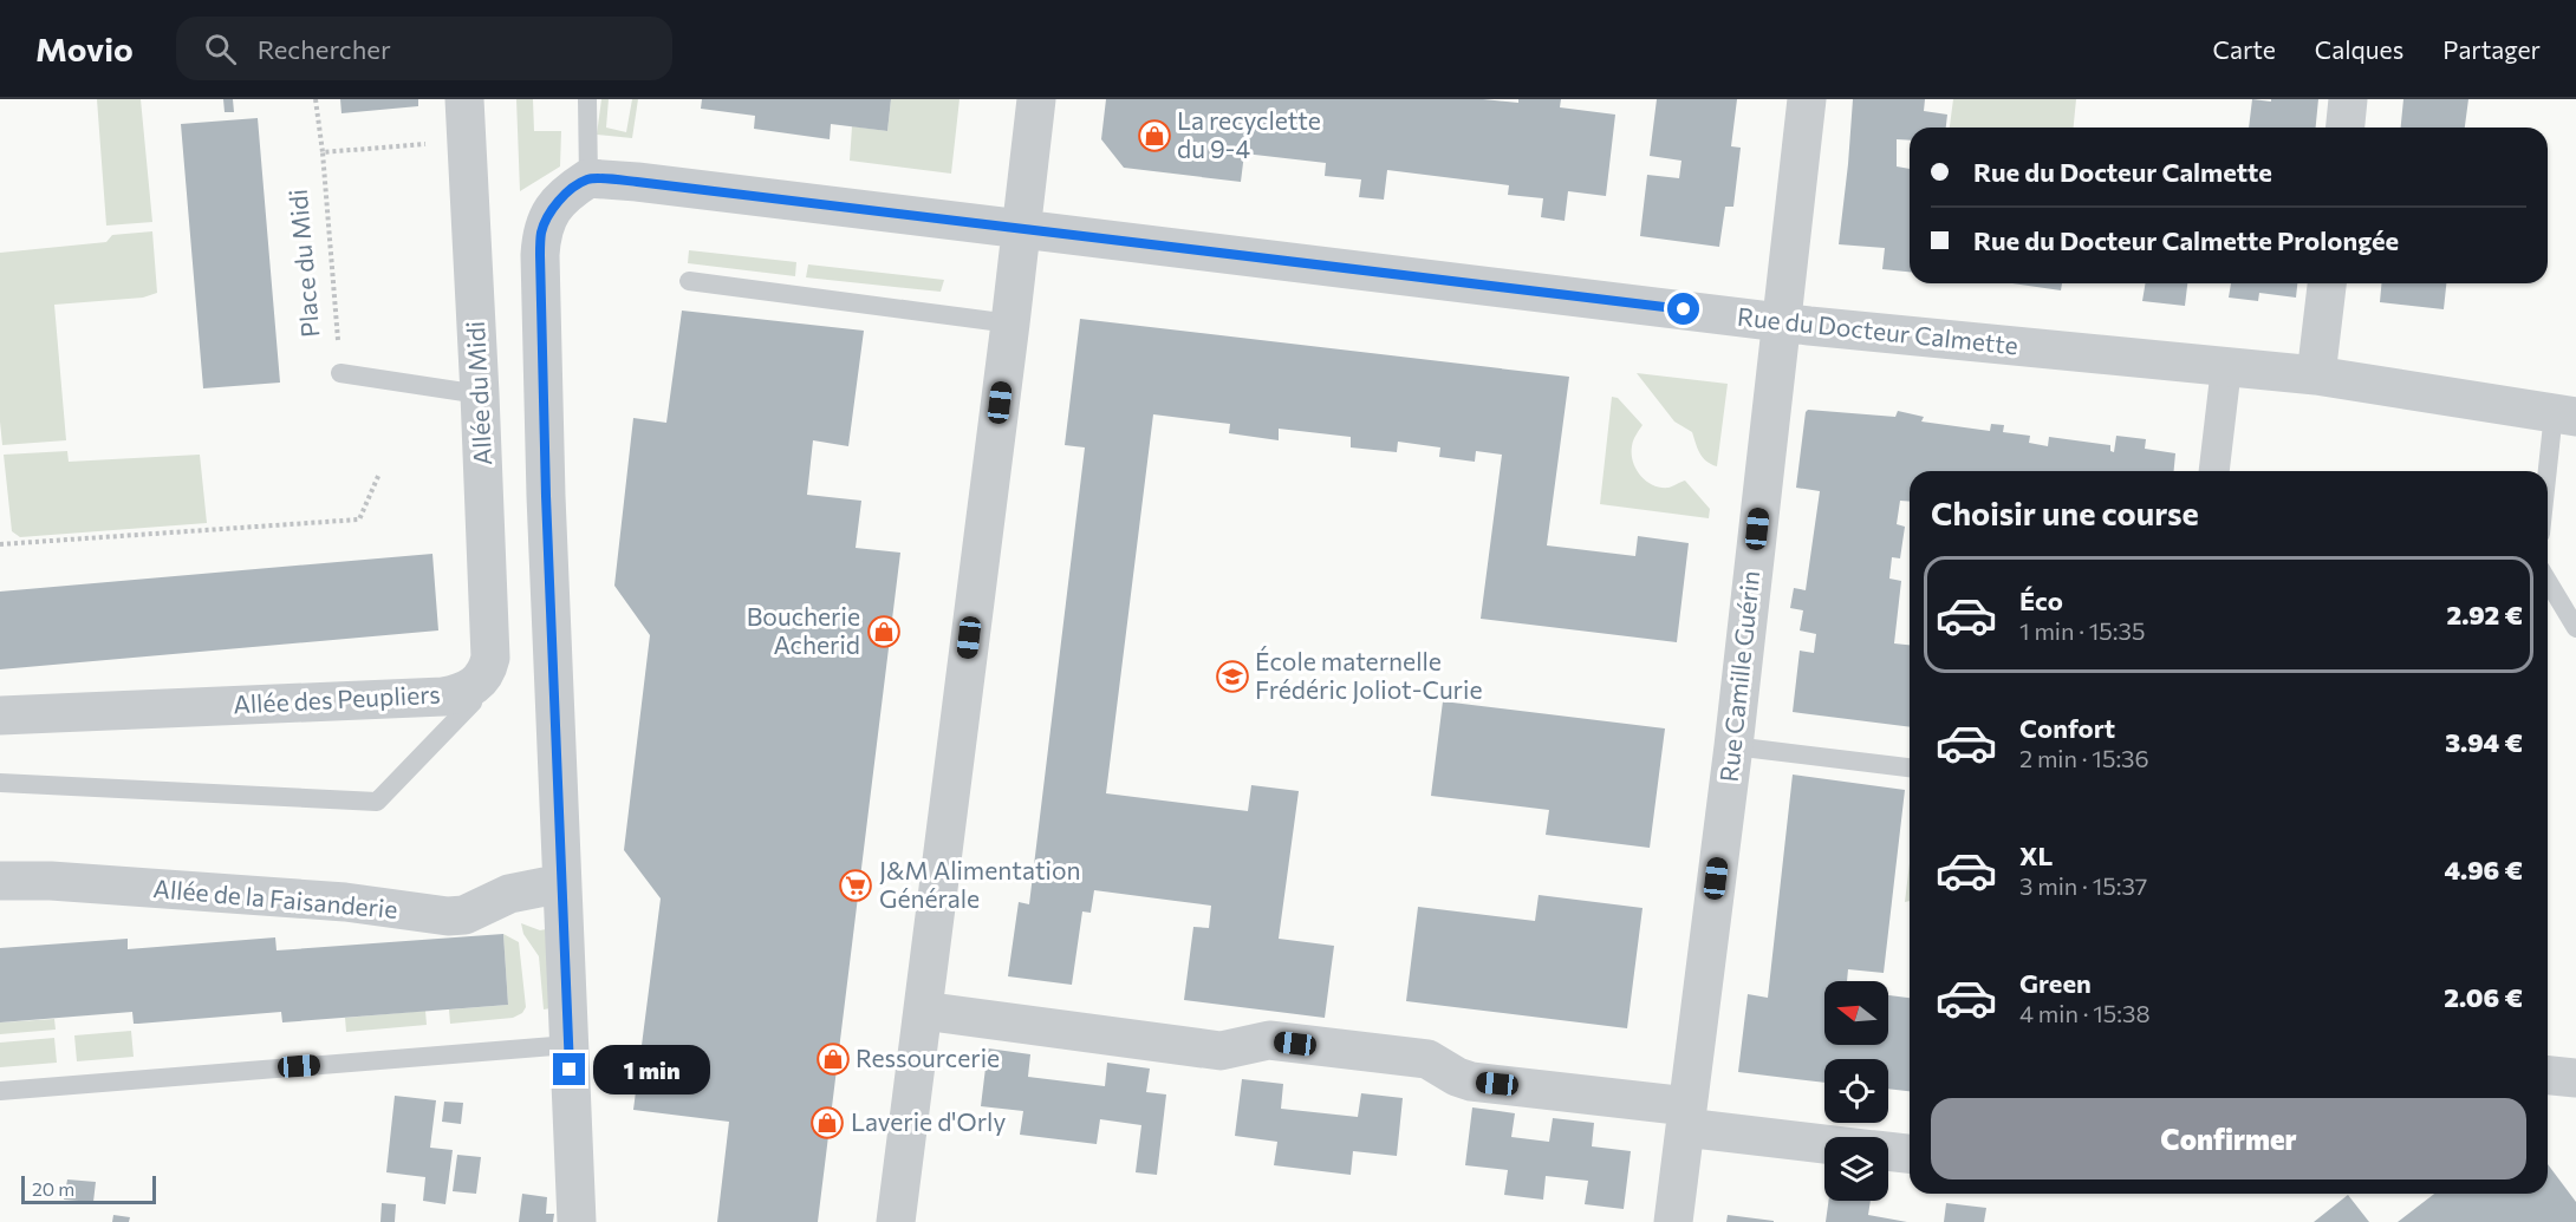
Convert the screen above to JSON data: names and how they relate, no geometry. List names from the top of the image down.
{
  "streets": {
    "street": [
      "Rue du Docteur Calmette",
      "Allée du Midi",
      "Rue Camille Guérin",
      "Allée des Peupliers",
      "Allée de la Faisanderie"
    ],
    "path": ["Place du Midi"]
  },
  "crossings": [
    ["Place du Midi", "Allée du Midi"],
    ["Rue du Docteur Calmette", "Rue Camille Guérin"],
    ["Allée du Midi", "Allée des Peupliers"]
  ],
  "places": {
    "shop": [
      "La recyclette du 9-4",
      "Boucherie Acherid",
      "Ressourcerie",
      "Laverie d'Orly"
    ],
    "school or university": ["École maternelle Frédéric Joliot-Curie"],
    "supermarket": ["J&M Alimentation Générale"]
  },
  "scale_bar": "20 m",
  "north": "left",
  "page": {
    "header": "Movio",
    "search": "Rechercher",
    "nav": ["Carte", "Calques", "Partager"],
    "banner": ["Rue du Docteur Calmette", "Rue du Docteur Calmette Prolongée"],
    "heading": "Choisir une course",
    "list": [
      {
        "name": "Éco",
        "note": "1 min · 15:35",
        "value": "2.92 €"
      },
      {
        "name": "Confort",
        "note": "2 min · 15:36",
        "value": "3.94 €"
      },
      {
        "name": "XL",
        "note": "3 min · 15:37",
        "value": "4.96 €"
      },
      {
        "name": "Green",
        "note": "4 min · 15:38",
        "value": "2.06 €"
      }
    ],
    "bubble": "1 min",
    "buttons": "Confirmer",
    "scale": "20 m"
  }
}
